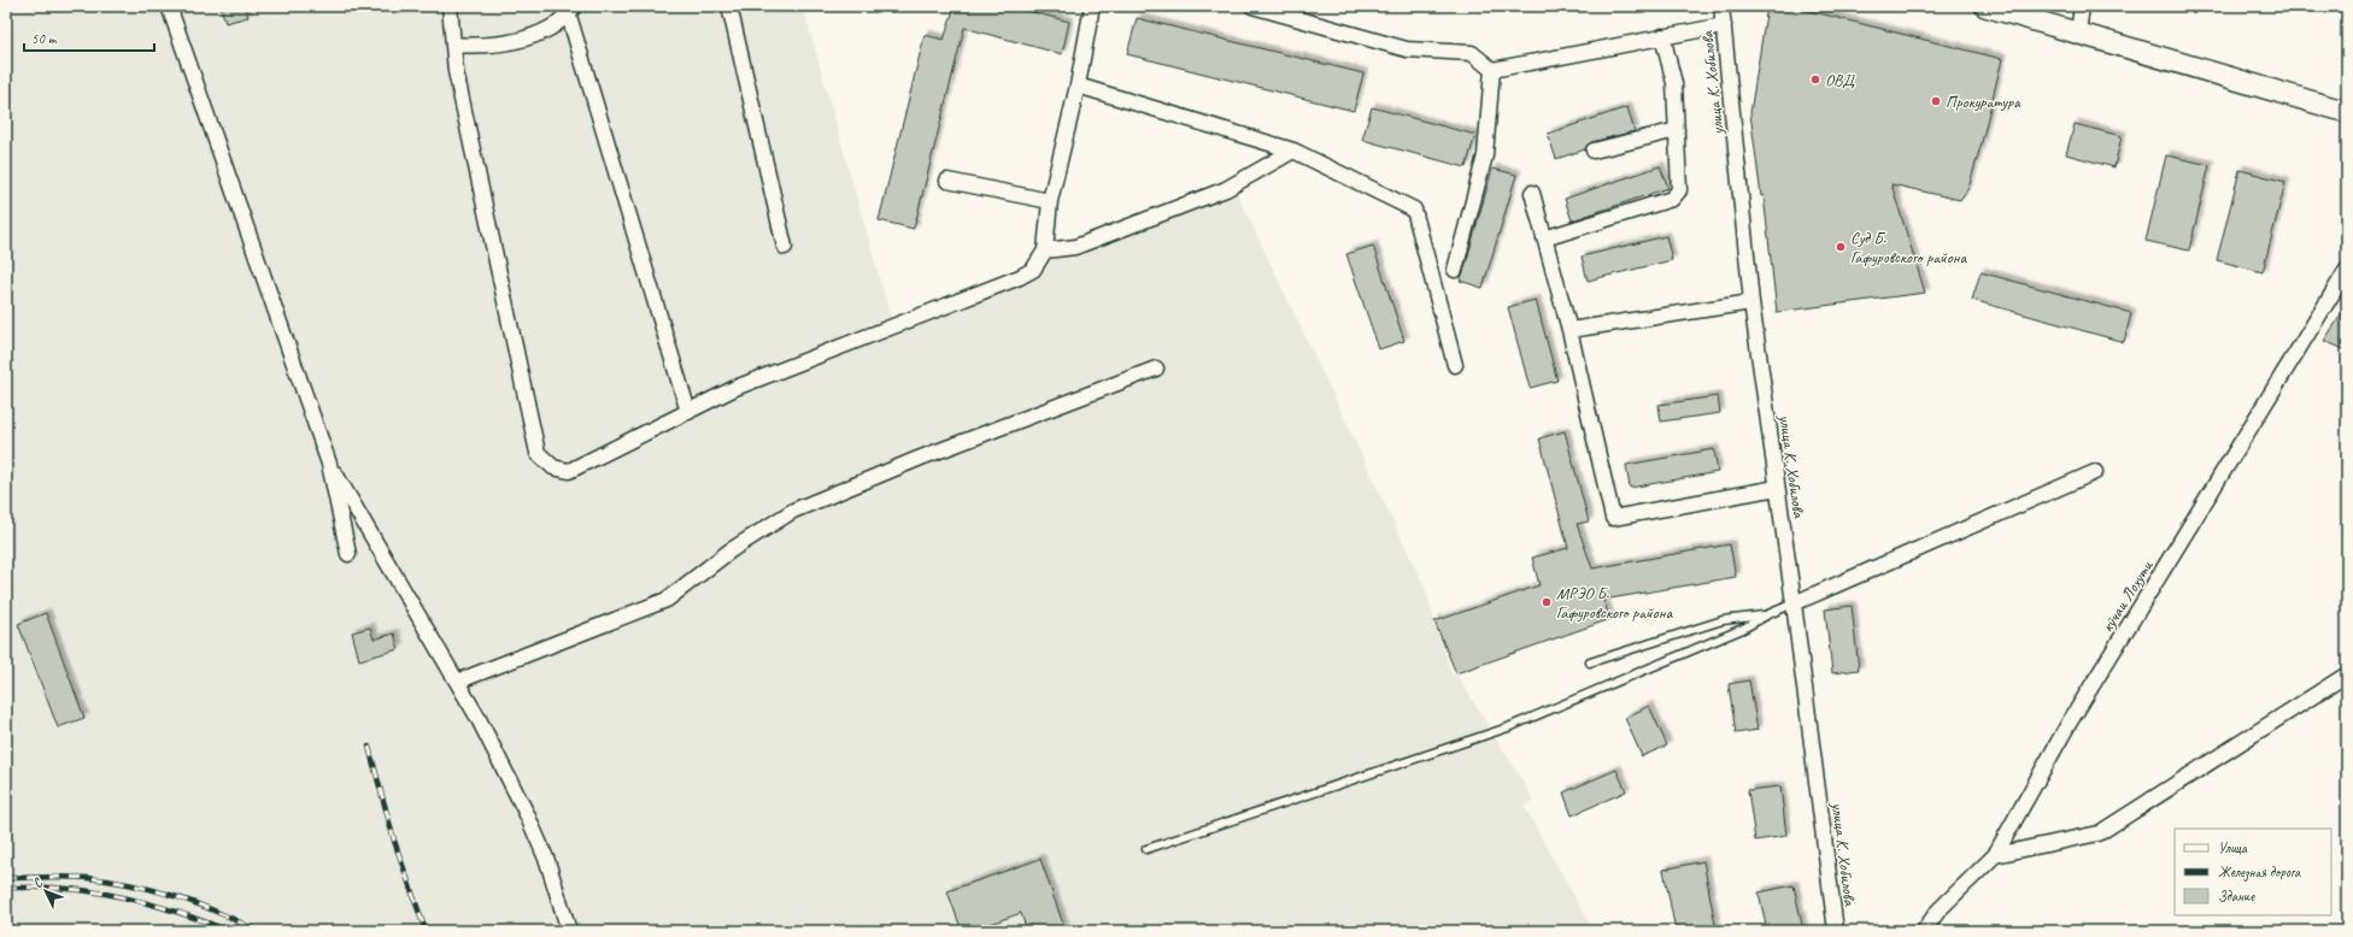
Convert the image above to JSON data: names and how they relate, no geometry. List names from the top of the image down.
{
  "streets": {
    "street": ["улица К. Хобилова", "кӯчаи Лоҳути"]
  },
  "places": [
    "ОВД",
    "Прокуратура",
    "Суд Б. Гафуровского района",
    "МРЭО Б. Гафуровского района"
  ],
  "legend": ["Улица", "Железная дорога", "Здание"],
  "scale_bar": "50 m",
  "north": "top left"
}
